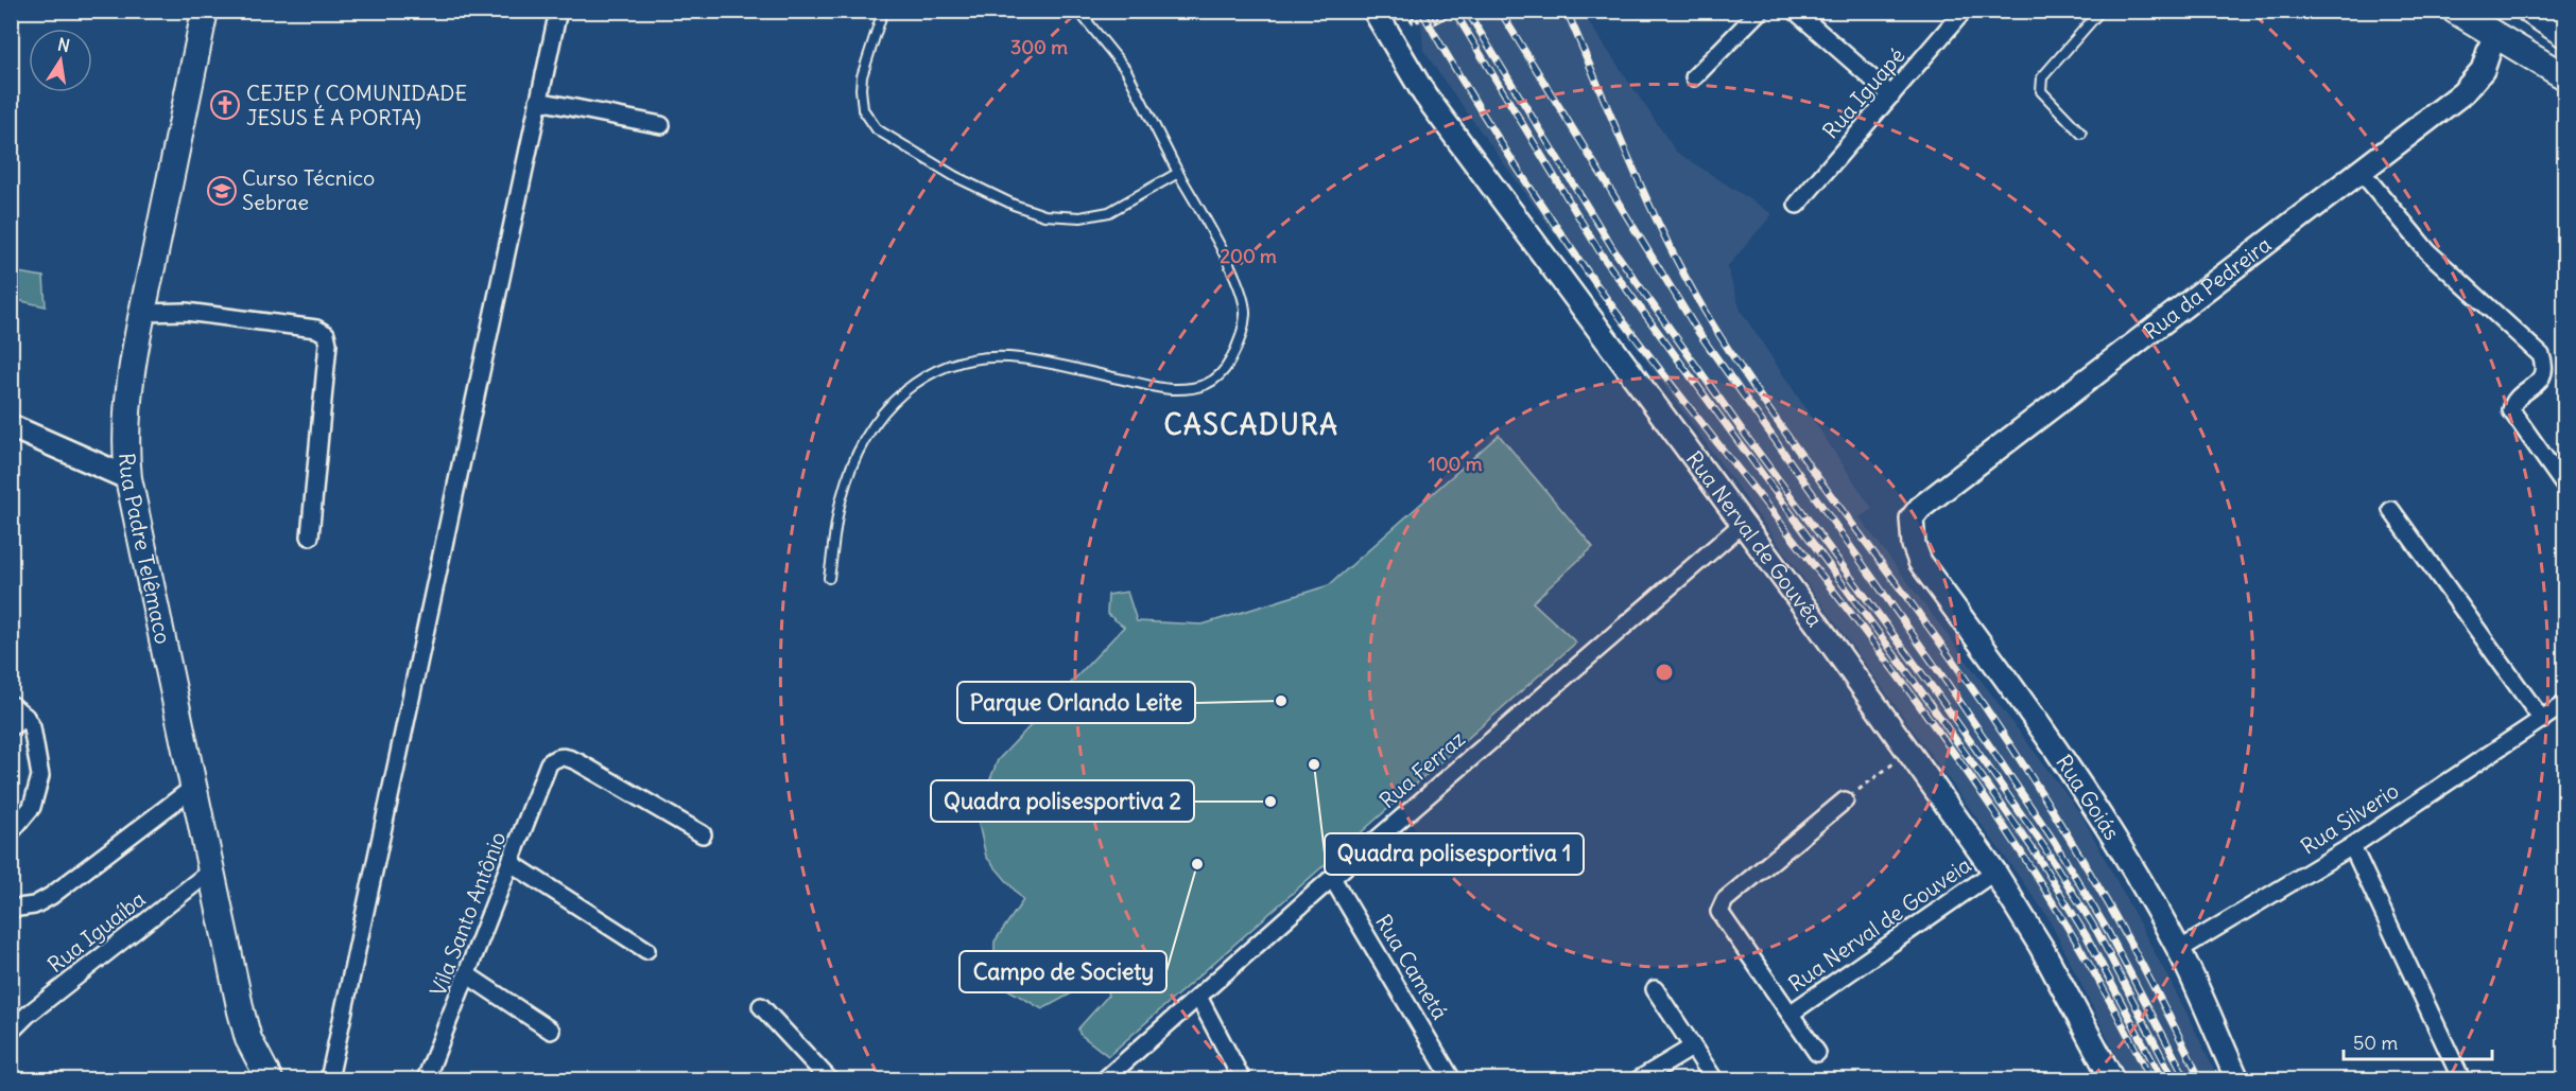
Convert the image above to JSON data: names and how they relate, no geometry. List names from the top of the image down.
{
  "streets": {
    "main road": [
      "Rua da Pedreira",
      "Rua Nerval de Gouvêa",
      "Rua Padre Telêmaco",
      "Rua Goiás"
    ],
    "street": [
      "Rua Iguapé",
      "Rua Ferraz",
      "Rua Silverio",
      "Vila Santo Antônio",
      "Rua Nerval de Gouveia",
      "Rua Iguaíba",
      "Rua Cametá"
    ]
  },
  "crossings": [
    ["Rua da Pedreira", "Rua Goiás"],
    ["Rua Nerval de Gouvêa", "Rua Ferraz"],
    ["Rua Nerval de Gouvêa", "Rua Nerval de Gouveia"],
    ["Rua Padre Telêmaco", "Rua Iguaíba"],
    ["Rua Ferraz", "Rua Cametá"],
    ["Rua Goiás", "Rua Silverio"]
  ],
  "districts": ["CASCADURA"],
  "places": {
    "church": ["CEJEP ( COMUNIDADE JESUS É A PORTA)"],
    "school or university": ["Curso Técnico Sebrae"],
    "other": [
      "Parque Orlando Leite",
      "Quadra polisesportiva 1",
      "Quadra polisesportiva 2",
      "Campo de Society"
    ]
  },
  "scale_bar": "50 m",
  "north": "top",
  "rings": ["300 m", "200 m", "100 m"]
}
